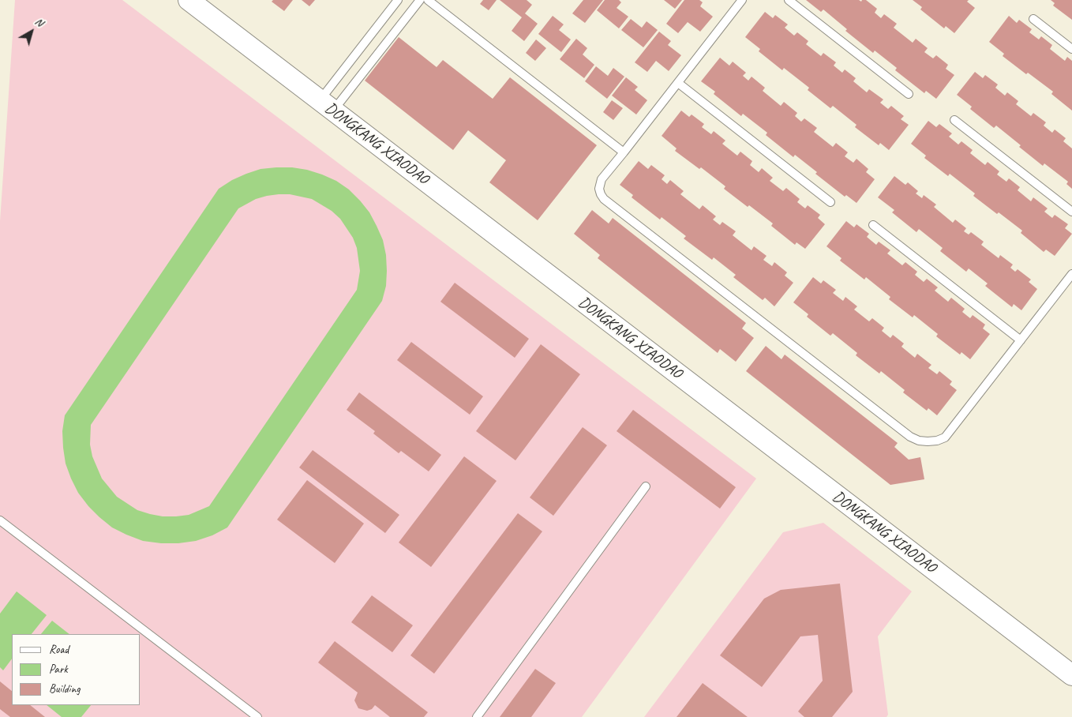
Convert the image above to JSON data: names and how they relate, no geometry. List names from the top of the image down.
{
  "streets": {
    "street": ["DONGKANG XIAODAO"]
  },
  "legend": ["Road", "Park", "Building"],
  "north": "top right"
}
